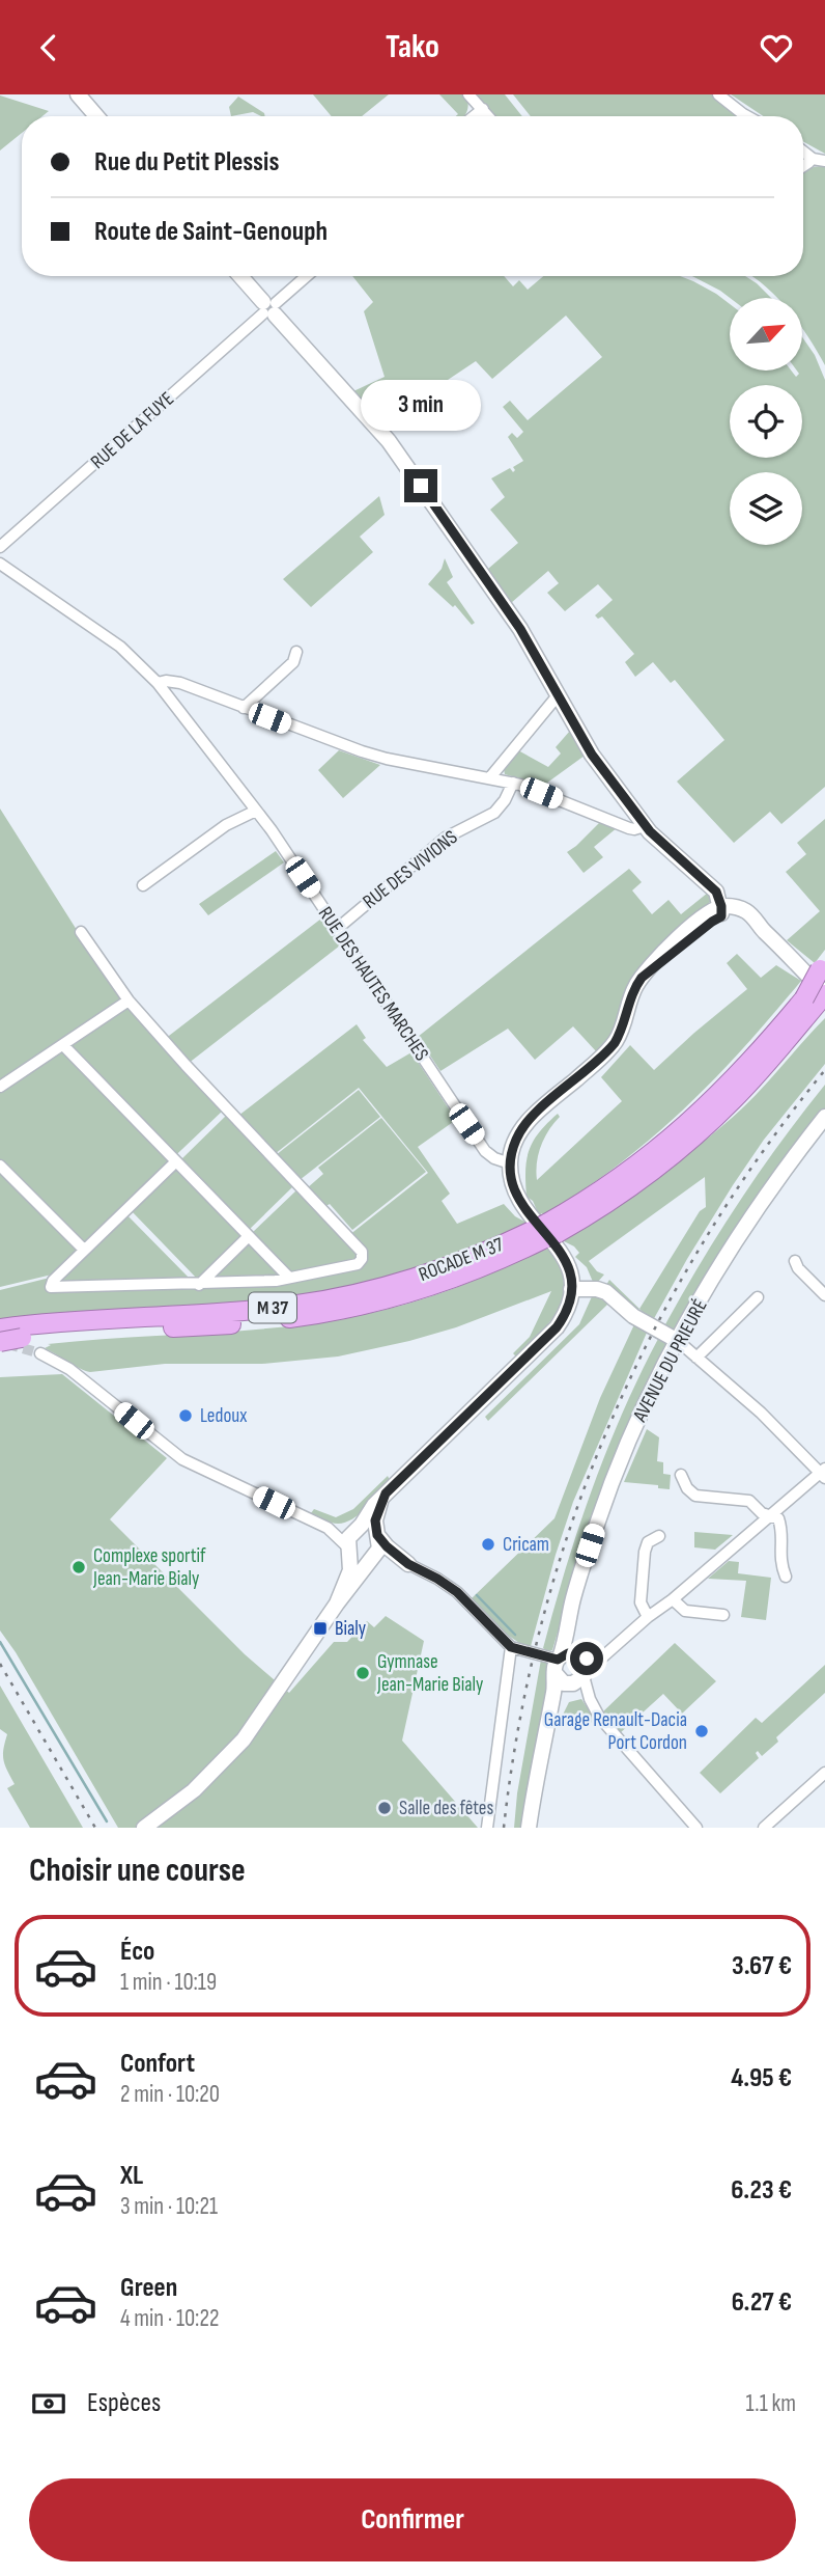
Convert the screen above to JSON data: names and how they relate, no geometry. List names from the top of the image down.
{
  "streets": {
    "highway": ["ROCADE M 37", "M 37"],
    "street": [
      "RUE DE LA FUYE",
      "RUE DES VIVIONS",
      "RUE DES HAUTES MARCHES",
      "AVENUE DU PRIEURÉ"
    ]
  },
  "crossings": [
    ["RUE DES VIVIONS", "RUE DES HAUTES MARCHES"]
  ],
  "places": {
    "other": [
      "Ledoux",
      "Cricam",
      "Complexe sportif Jean-Marie Bialy",
      "Gymnase Jean-Marie Bialy",
      "Garage Renault-Dacia Port Cordon",
      "Salle des fêtes"
    ],
    "transit": ["Bialy"]
  },
  "north": "top right",
  "page": {
    "header": "Tako",
    "banner": ["Rue du Petit Plessis", "Route de Saint-Genouph"],
    "bubble": "3 min",
    "heading": "Choisir une course",
    "list": [
      {
        "name": "Éco",
        "note": "1 min · 10:19",
        "value": "3.67 €"
      },
      {
        "name": "Confort",
        "note": "2 min · 10:20",
        "value": "4.95 €"
      },
      {
        "name": "XL",
        "note": "3 min · 10:21",
        "value": "6.23 €"
      },
      {
        "name": "Green",
        "note": "4 min · 10:22",
        "value": "6.27 €"
      }
    ],
    "pay": ["Espèces", "1.1 km"],
    "buttons": "Confirmer"
  }
}
